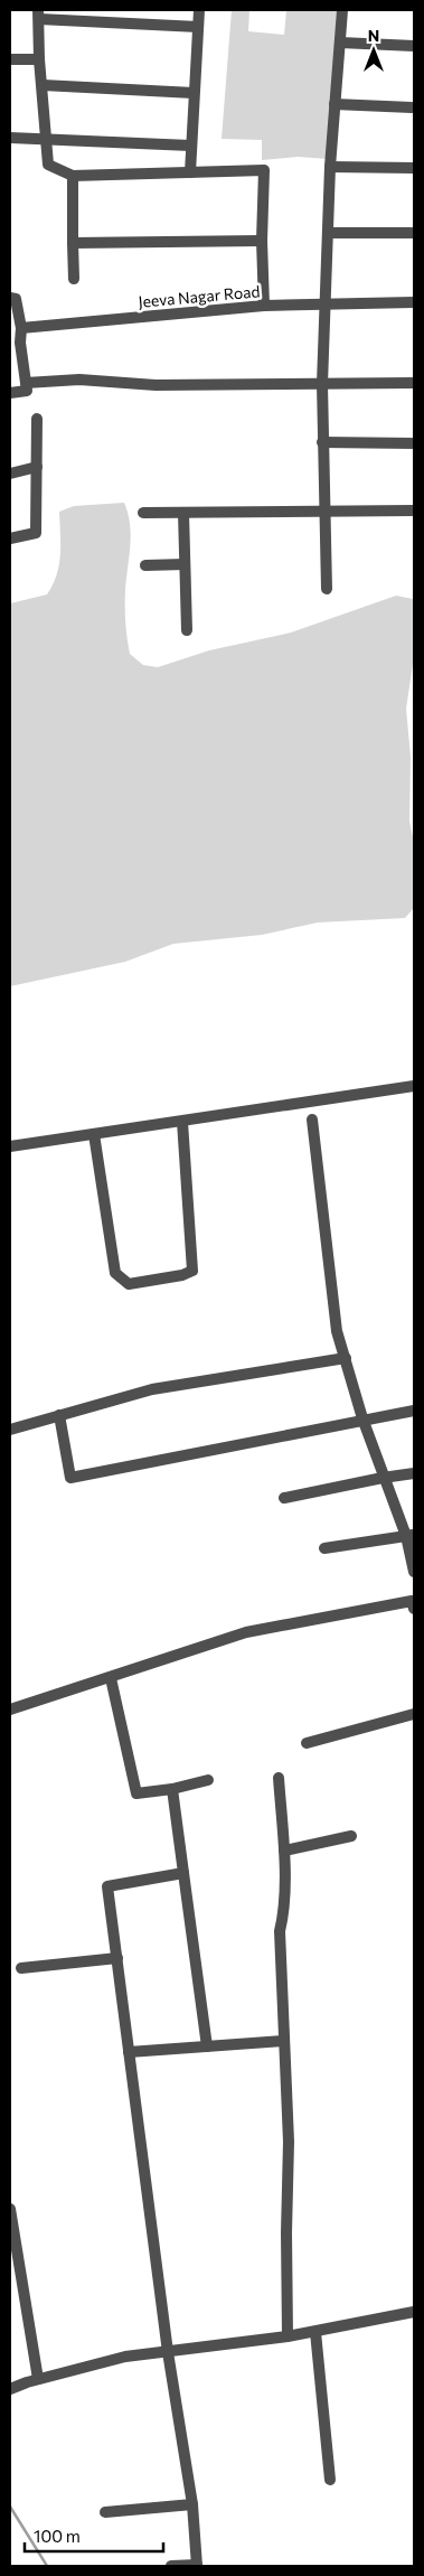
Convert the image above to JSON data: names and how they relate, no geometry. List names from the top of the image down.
{
  "streets": {
    "street": ["Jeeva Nagar Road"]
  },
  "scale_bar": "100 m",
  "north": "top"
}
